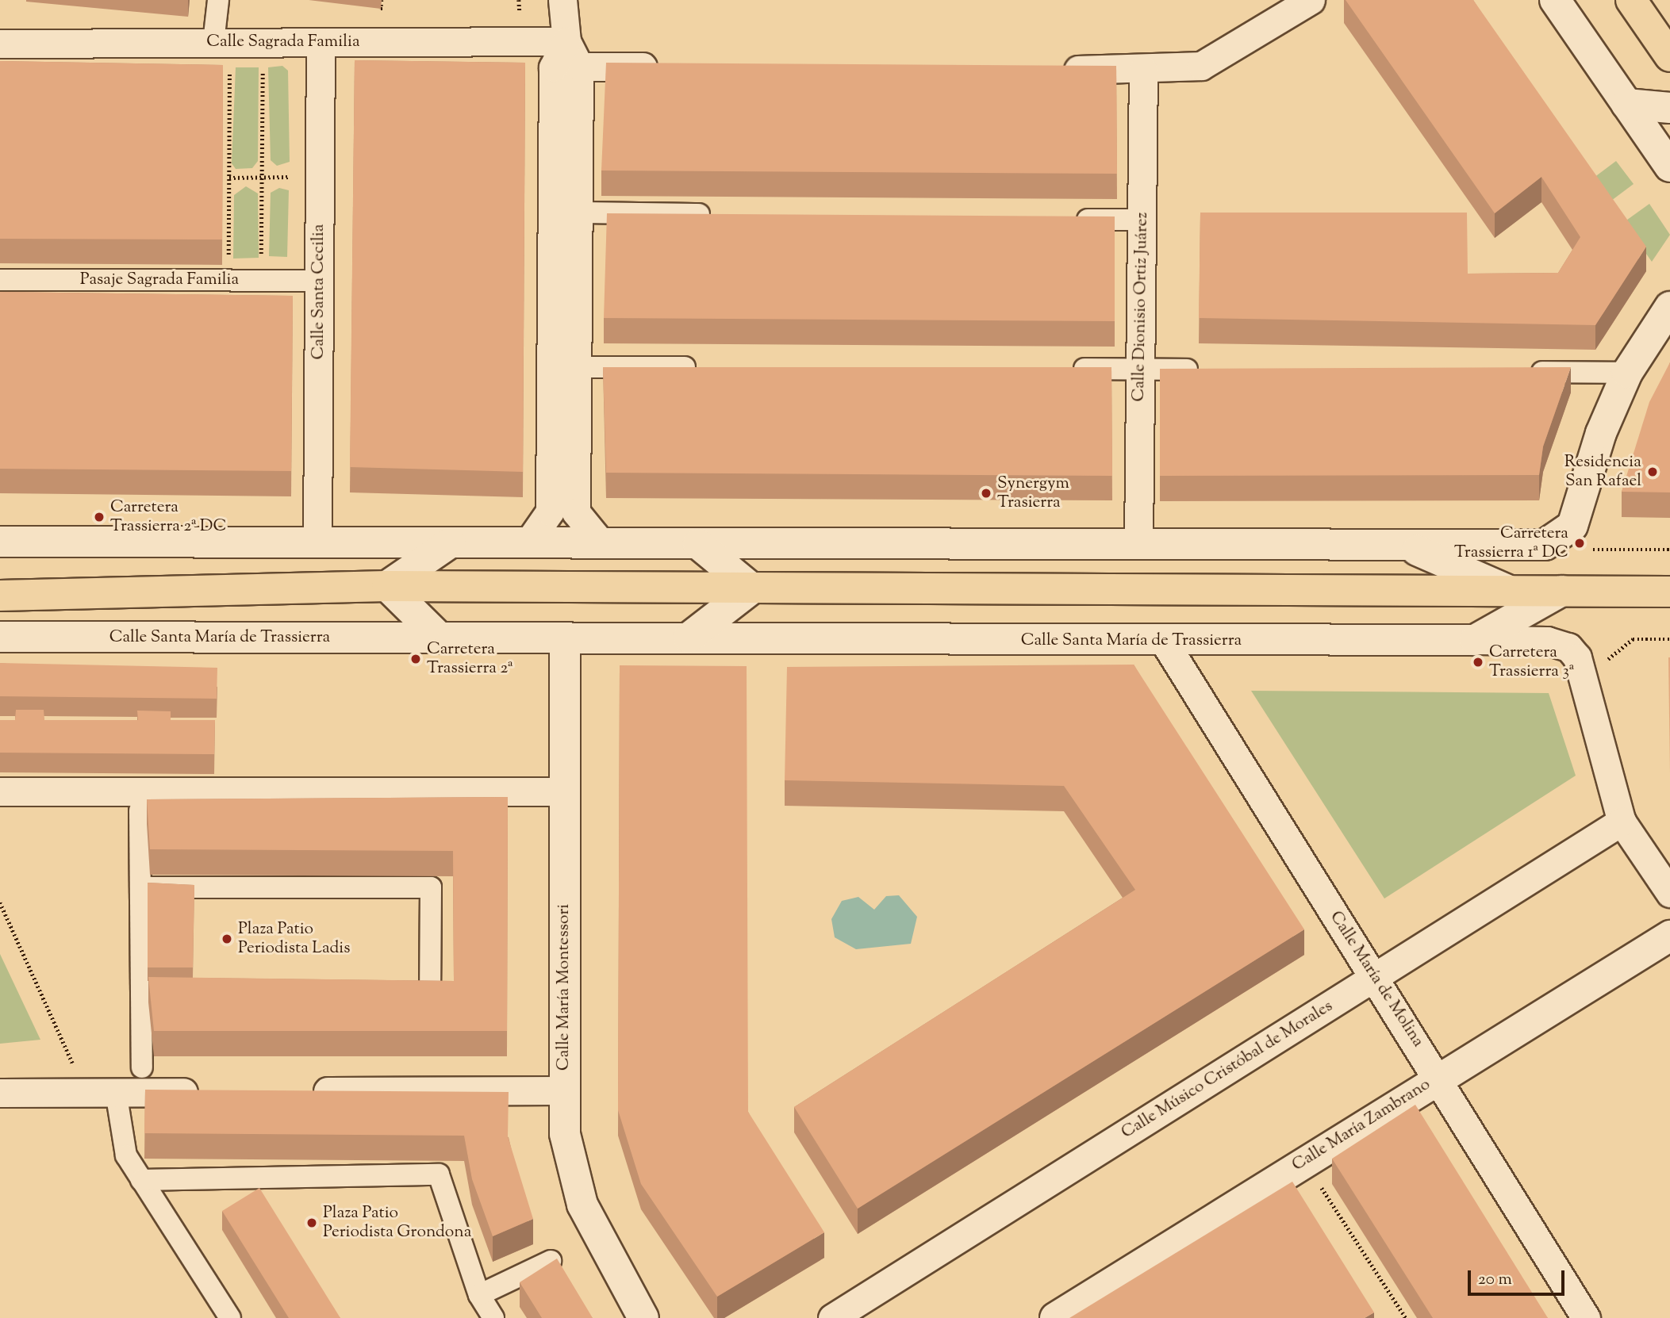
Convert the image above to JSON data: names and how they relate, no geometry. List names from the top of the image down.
{
  "streets": {
    "main road": ["Calle Santa María de Trassierra", "Calle María Montessori", "Calle María Zambrano"],
    "street": [
      "Calle Sagrada Familia",
      "Pasaje Sagrada Familia",
      "Calle Santa Cecilia",
      "Calle Dionisio Ortiz Juárez",
      "Calle María de Molina",
      "Calle Músico Cristóbal de Morales"
    ]
  },
  "crossings": [
    ["Calle Sagrada Familia", "Calle Santa Cecilia"],
    ["Pasaje Sagrada Familia", "Calle Santa Cecilia"],
    ["Calle Santa Cecilia", "Calle Santa María de Trassierra"],
    ["Calle Dionisio Ortiz Juárez", "Calle Santa María de Trassierra"],
    ["Calle Santa María de Trassierra", "Calle María de Molina"],
    ["Calle Santa María de Trassierra", "Calle María Montessori"],
    ["Calle María de Molina", "Calle Músico Cristóbal de Morales"],
    ["Calle María de Molina", "Calle María Zambrano"]
  ],
  "places": [
    "Residencia San Rafael",
    "Synergym Trasierra",
    "Carretera Trassierra 2ª DC",
    "Carretera Trassierra 1ª DC",
    "Carretera Trassierra 2ª",
    "Carretera Trassierra 3ª",
    "Plaza Patio Periodista Ladis",
    "Plaza Patio Periodista Grondona"
  ],
  "scale_bar": "20 m"
}
